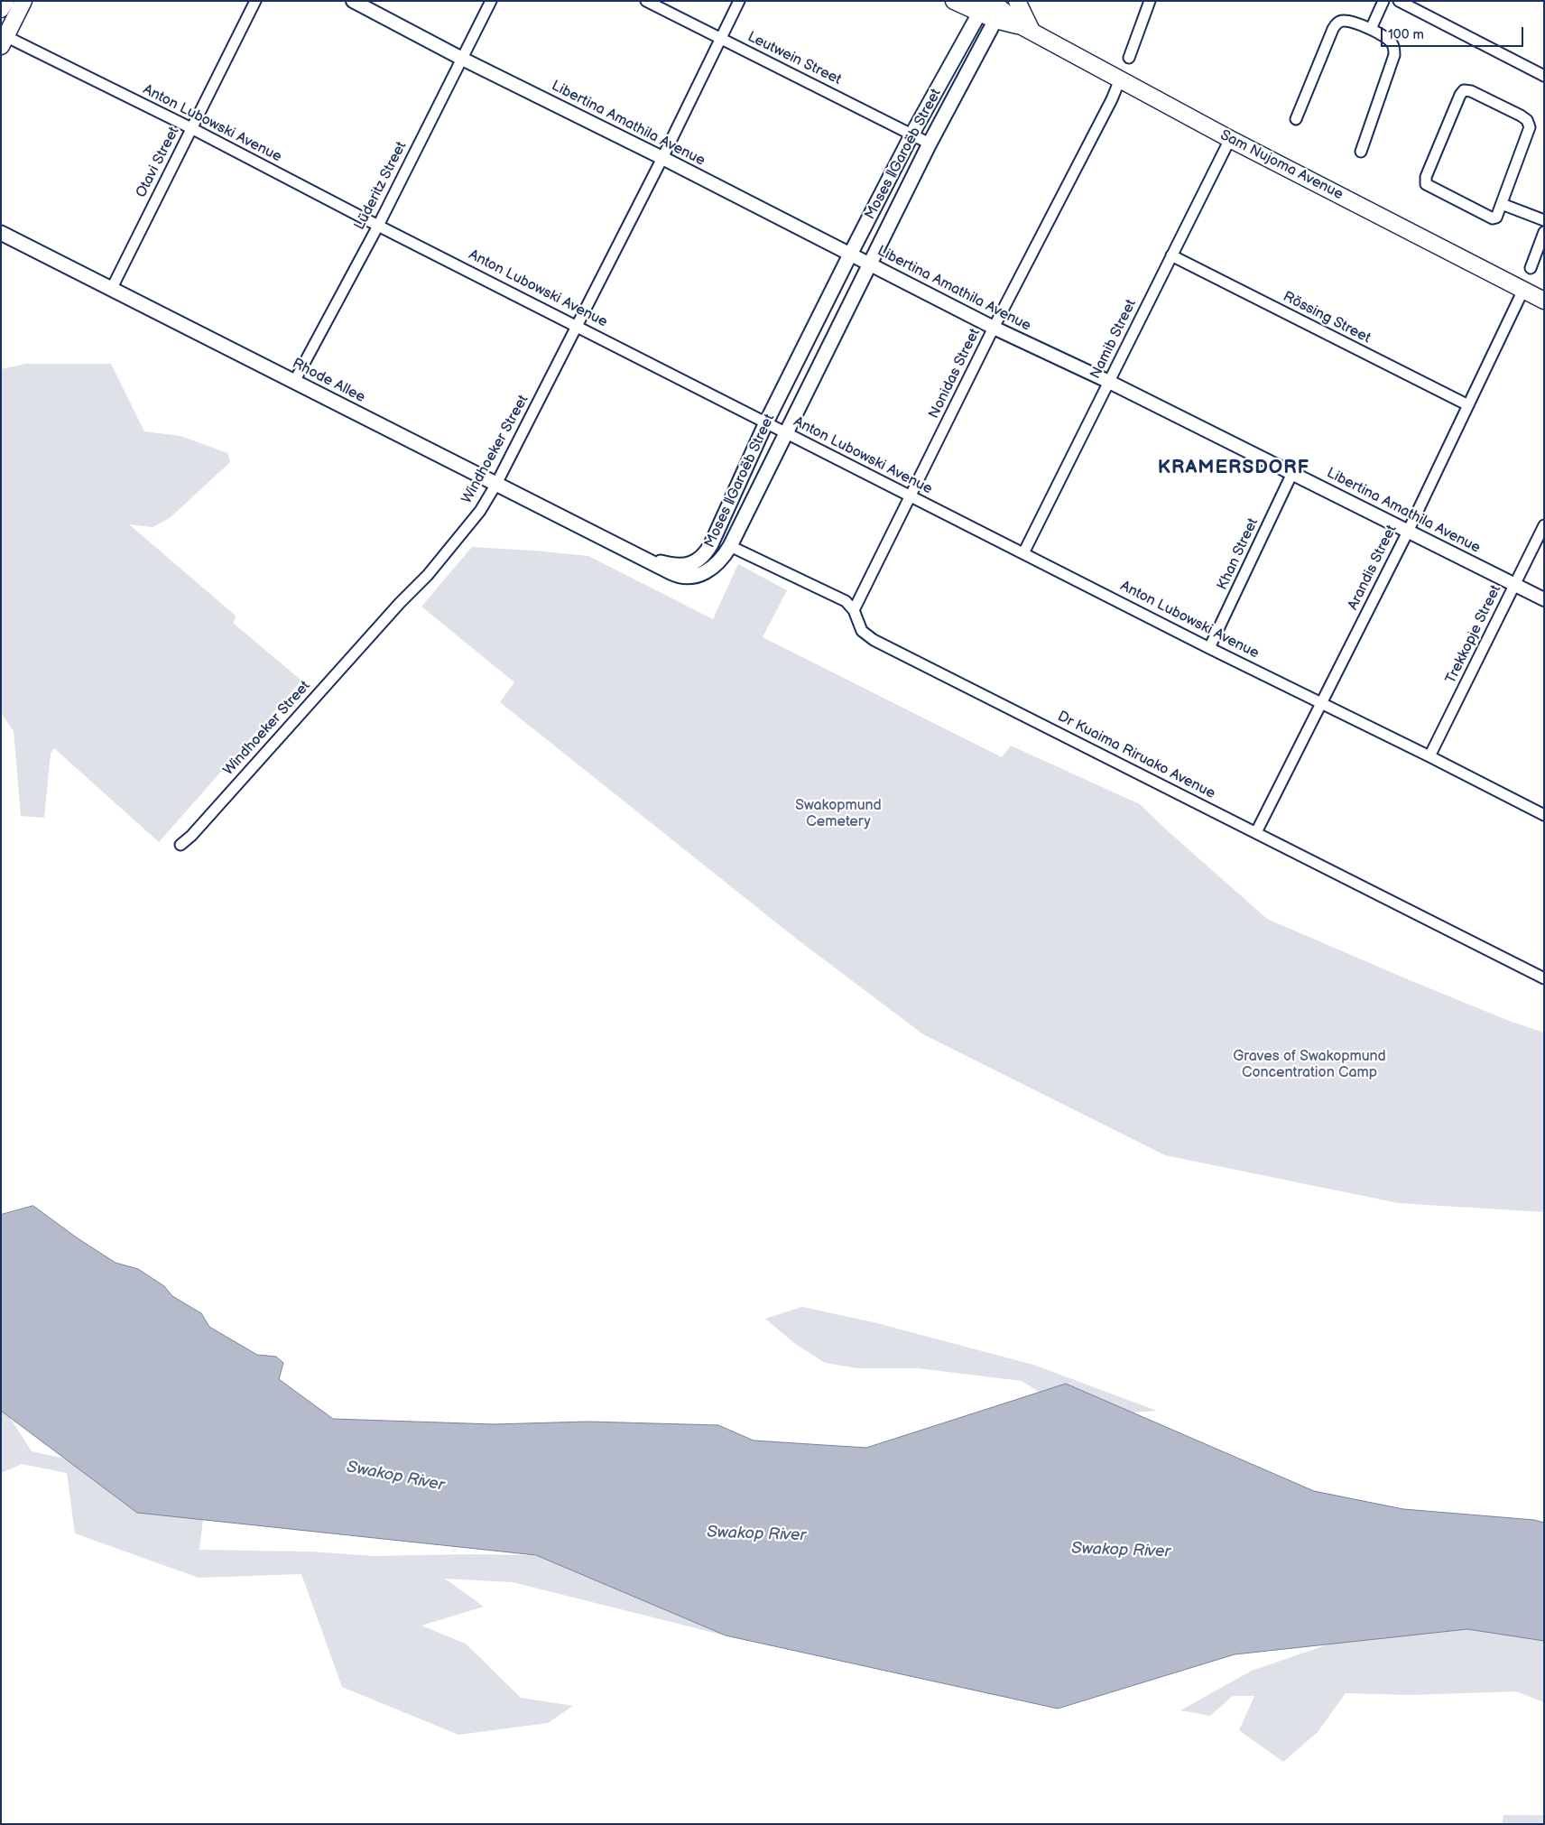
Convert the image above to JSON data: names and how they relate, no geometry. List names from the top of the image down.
{
  "streets": {
    "main road": ["Moses ǁGaroëb Street", "Sam Nujoma Avenue", "Rhode Allee"],
    "street": [
      "Leutwein Street",
      "Anton Lubowski Avenue",
      "Libertina Amathila Avenue",
      "Otavi Street",
      "Lüderitz Street",
      "Rössing Street",
      "Namib Street",
      "Nonidas Street",
      "Windhoeker Street",
      "Khan Street",
      "Arandis Street",
      "Trekkopje Street",
      "Dr Kuaima Riruako Avenue"
    ]
  },
  "crossings": [
    ["Leutwein Street", "Moses ǁGaroëb Street"],
    ["Leutwein Street", "Windhoeker Street"],
    ["Anton Lubowski Avenue", "Moses ǁGaroëb Street"],
    ["Anton Lubowski Avenue", "Otavi Street"],
    ["Anton Lubowski Avenue", "Lüderitz Street"],
    ["Anton Lubowski Avenue", "Namib Street"],
    ["Anton Lubowski Avenue", "Nonidas Street"],
    ["Anton Lubowski Avenue", "Windhoeker Street"],
    ["Anton Lubowski Avenue", "Khan Street"],
    ["Anton Lubowski Avenue", "Arandis Street"],
    ["Anton Lubowski Avenue", "Trekkopje Street"],
    ["Libertina Amathila Avenue", "Moses ǁGaroëb Street"],
    ["Libertina Amathila Avenue", "Lüderitz Street"],
    ["Libertina Amathila Avenue", "Namib Street"],
    ["Libertina Amathila Avenue", "Nonidas Street"],
    ["Libertina Amathila Avenue", "Windhoeker Street"],
    ["Libertina Amathila Avenue", "Khan Street"],
    ["Libertina Amathila Avenue", "Arandis Street"],
    ["Libertina Amathila Avenue", "Trekkopje Street"],
    ["Moses ǁGaroëb Street", "Sam Nujoma Avenue"],
    ["Moses ǁGaroëb Street", "Rhode Allee"],
    ["Moses ǁGaroëb Street", "Dr Kuaima Riruako Avenue"],
    ["Otavi Street", "Rhode Allee"],
    ["Sam Nujoma Avenue", "Namib Street"],
    ["Sam Nujoma Avenue", "Nonidas Street"],
    ["Sam Nujoma Avenue", "Arandis Street"],
    ["Lüderitz Street", "Rhode Allee"],
    ["Rössing Street", "Namib Street"],
    ["Rössing Street", "Arandis Street"],
    ["Nonidas Street", "Dr Kuaima Riruako Avenue"],
    ["Rhode Allee", "Windhoeker Street"],
    ["Arandis Street", "Dr Kuaima Riruako Avenue"]
  ],
  "districts": ["KRAMERSDORF"],
  "water": ["Swakop River"],
  "parks": ["Swakopmund Cemetery", "Graves of Swakopmund Concentration Camp"],
  "scale_bar": "100 m"
}
